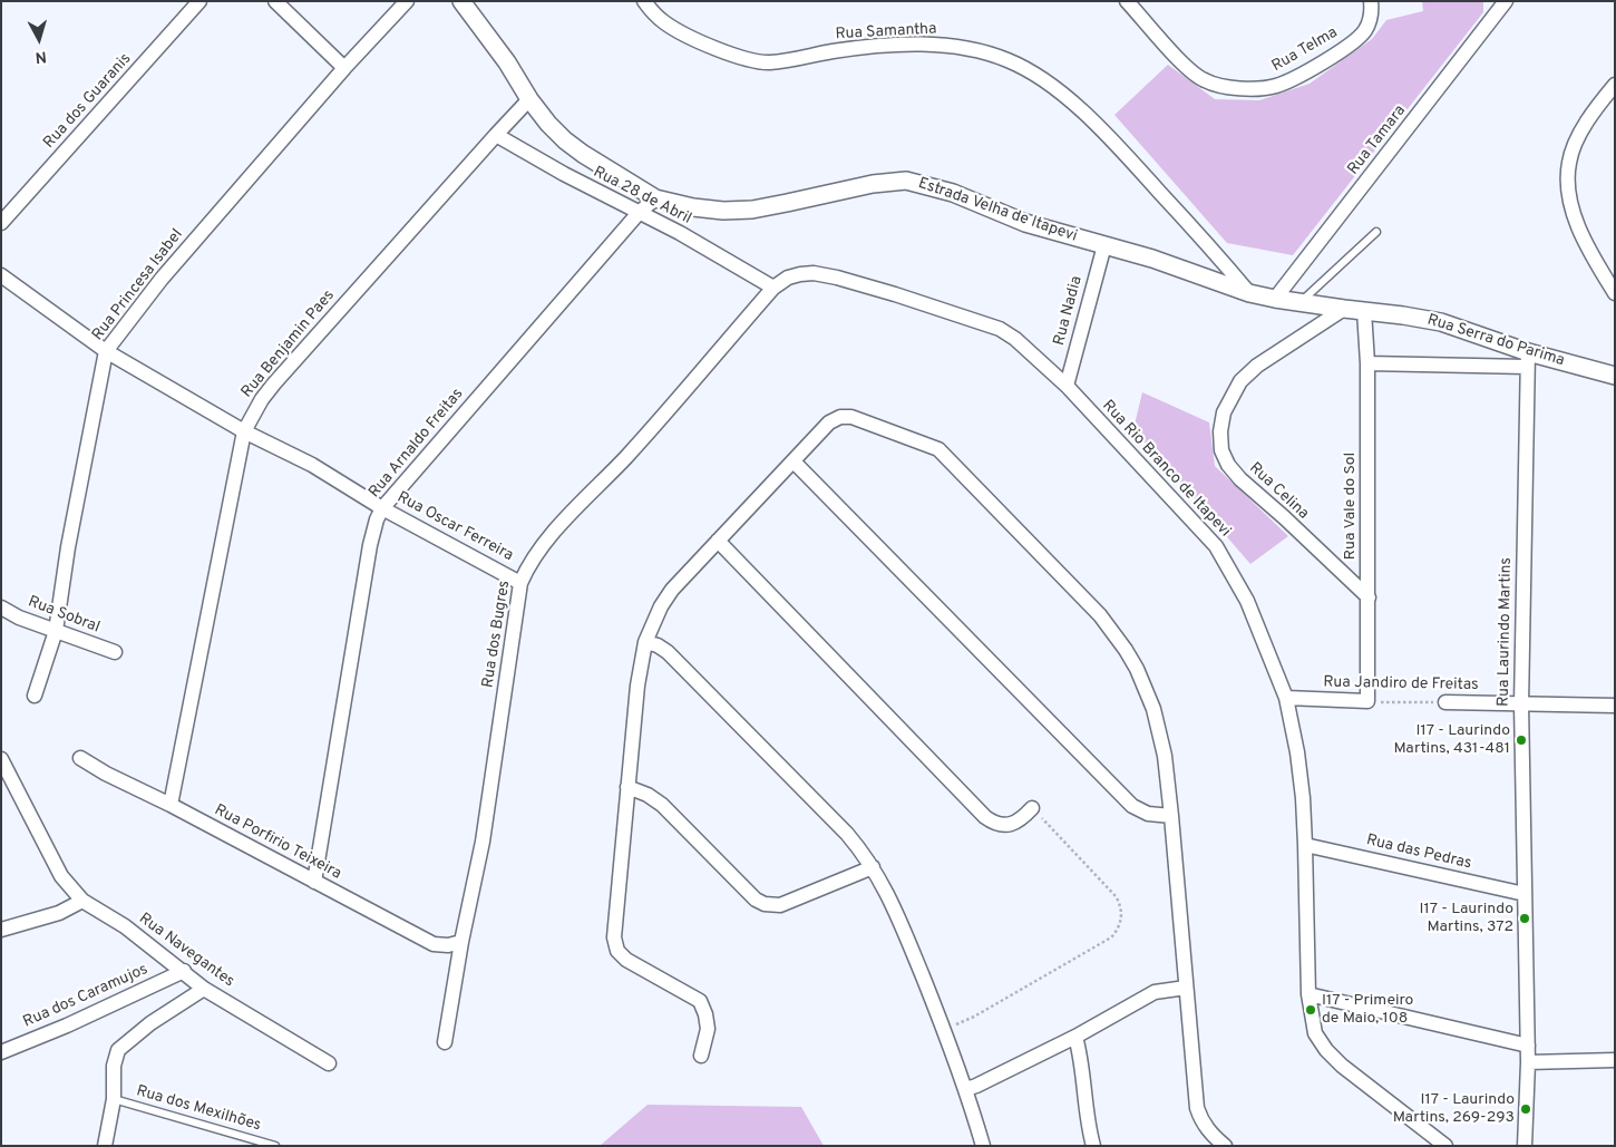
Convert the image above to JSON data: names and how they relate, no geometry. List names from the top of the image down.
{
  "streets": {
    "street": [
      "Rua Samantha",
      "Rua Telma",
      "Rua dos Guaranis",
      "Rua Tamara",
      "Rua 28 de Abril",
      "Estrada Velha de Itapevi",
      "Rua Princesa Isabel",
      "Rua Nadia",
      "Rua Serra do Parima",
      "Rua Benjamin Paes",
      "Rua Arnaldo Freitas",
      "Rua Rio Branco de Itapevi",
      "Rua Celina",
      "Rua Vale do Sol",
      "Rua Oscar Ferreira",
      "Rua Sobral",
      "Rua Laurindo Martins",
      "Rua dos Bugres",
      "Rua Jandiro de Freitas",
      "Rua Porfirio Teixeira",
      "Rua das Pedras",
      "Rua Navegantes",
      "Rua dos Caramujos"
    ],
    "lane": ["Rua dos Mexilhões"]
  },
  "crossings": [
    ["Rua Samantha", "Estrada Velha de Itapevi"],
    ["Rua Tamara", "Estrada Velha de Itapevi"],
    ["Rua Tamara", "Rua Serra do Parima"],
    ["Rua 28 de Abril", "Rua Benjamin Paes"],
    ["Rua 28 de Abril", "Rua Arnaldo Freitas"],
    ["Rua 28 de Abril", "Rua Rio Branco de Itapevi"],
    ["Rua 28 de Abril", "Rua dos Bugres"],
    ["Estrada Velha de Itapevi", "Rua Nadia"],
    ["Estrada Velha de Itapevi", "Rua Serra do Parima"],
    ["Estrada Velha de Itapevi", "Rua Benjamin Paes"],
    ["Estrada Velha de Itapevi", "Rua Arnaldo Freitas"],
    ["Rua Princesa Isabel", "Rua Oscar Ferreira"],
    ["Rua Princesa Isabel", "Rua Sobral"],
    ["Rua Nadia", "Rua Rio Branco de Itapevi"],
    ["Rua Serra do Parima", "Rua Celina"],
    ["Rua Serra do Parima", "Rua Vale do Sol"],
    ["Rua Serra do Parima", "Rua Laurindo Martins"],
    ["Rua Benjamin Paes", "Rua Oscar Ferreira"],
    ["Rua Benjamin Paes", "Rua Porfirio Teixeira"],
    ["Rua Arnaldo Freitas", "Rua Oscar Ferreira"],
    ["Rua Arnaldo Freitas", "Rua Porfirio Teixeira"],
    ["Rua Rio Branco de Itapevi", "Rua dos Bugres"],
    ["Rua Rio Branco de Itapevi", "Rua Jandiro de Freitas"],
    ["Rua Rio Branco de Itapevi", "Rua das Pedras"],
    ["Rua Celina", "Rua Vale do Sol"],
    ["Rua Vale do Sol", "Rua Jandiro de Freitas"],
    ["Rua Oscar Ferreira", "Rua dos Bugres"],
    ["Rua Laurindo Martins", "Rua Jandiro de Freitas"],
    ["Rua Laurindo Martins", "Rua das Pedras"],
    ["Rua dos Bugres", "Rua Porfirio Teixeira"],
    ["Rua Navegantes", "Rua dos Caramujos"]
  ],
  "places": [
    "I17 - Laurindo Martins, 431-481",
    "I17 - Laurindo Martins, 372",
    "I17 - Primeiro de Maio, 108",
    "I17 - Laurindo Martins, 269-293"
  ],
  "north": "bottom"
}
